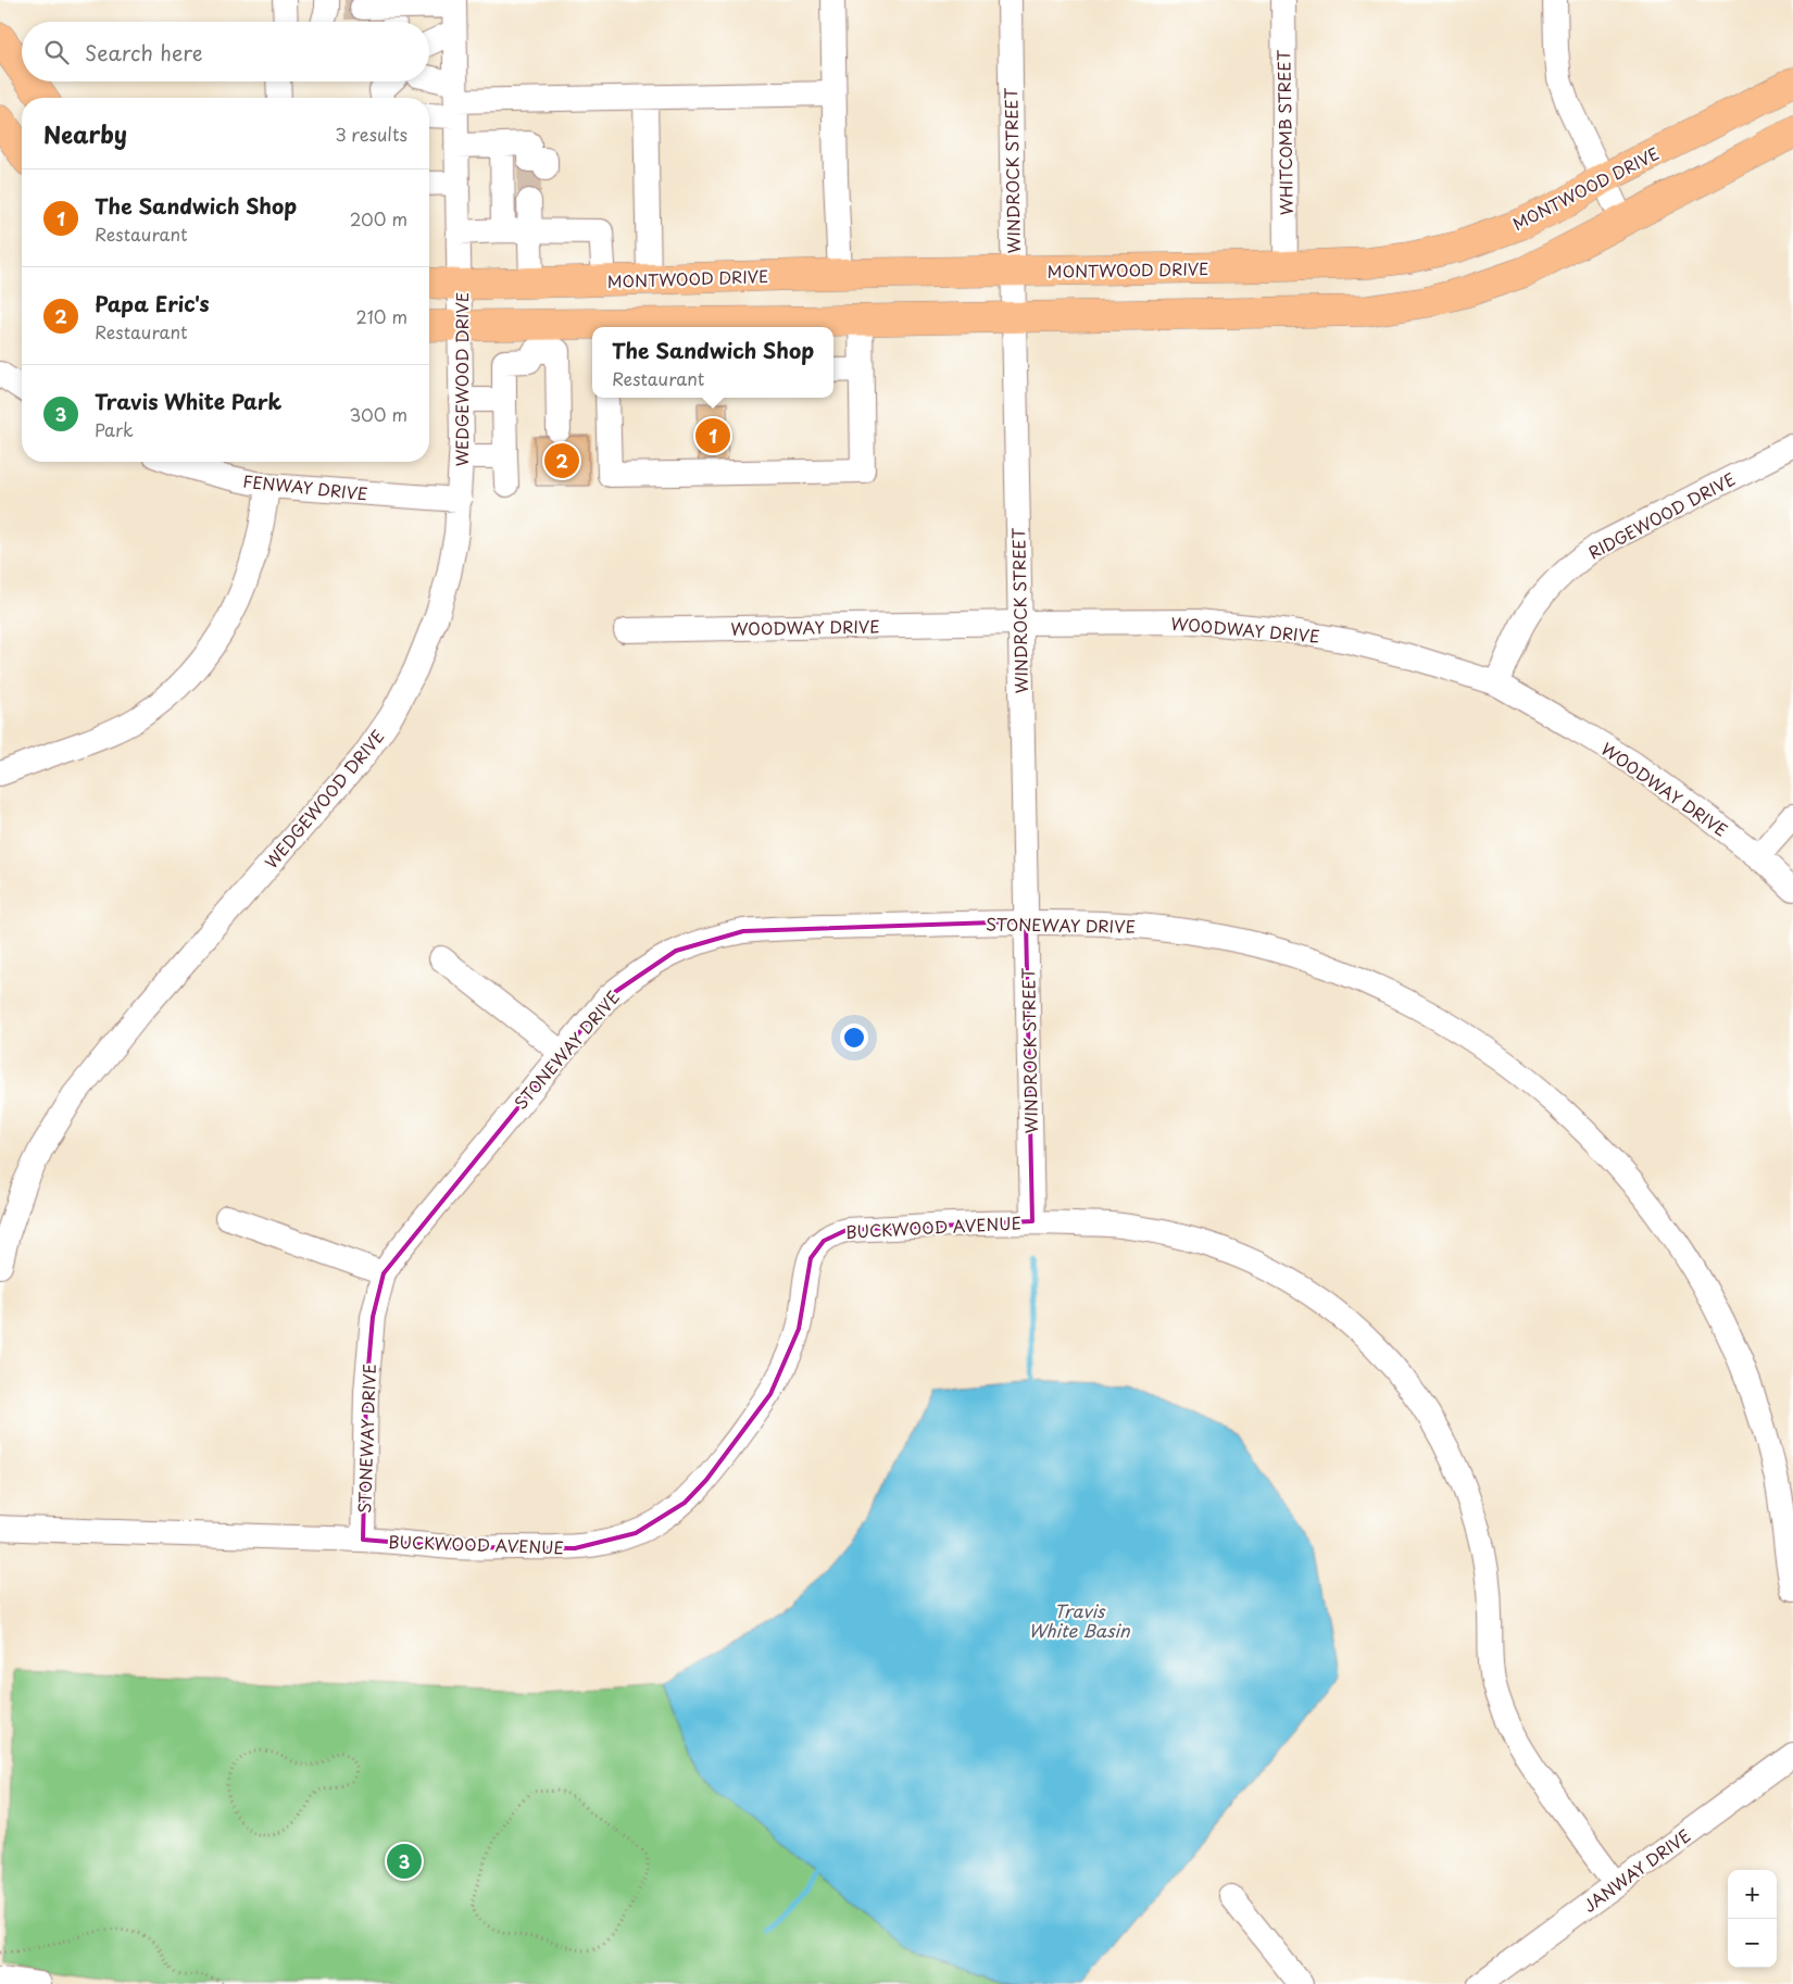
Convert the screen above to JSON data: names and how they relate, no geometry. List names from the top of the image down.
{
  "streets": {
    "main road": ["MONTWOOD DRIVE"],
    "street": [
      "WHITCOMB STREET",
      "WINDROCK STREET",
      "WEDGEWOOD DRIVE",
      "FENWAY DRIVE",
      "RIDGEWOOD DRIVE",
      "WOODWAY DRIVE",
      "STONEWAY DRIVE",
      "BUCKWOOD AVENUE",
      "JANWAY DRIVE"
    ]
  },
  "crossings": [
    ["WHITCOMB STREET", "MONTWOOD DRIVE"],
    ["WINDROCK STREET", "MONTWOOD DRIVE"],
    ["WINDROCK STREET", "WOODWAY DRIVE"],
    ["WINDROCK STREET", "STONEWAY DRIVE"],
    ["WINDROCK STREET", "BUCKWOOD AVENUE"],
    ["MONTWOOD DRIVE", "WEDGEWOOD DRIVE"],
    ["WEDGEWOOD DRIVE", "FENWAY DRIVE"],
    ["RIDGEWOOD DRIVE", "WOODWAY DRIVE"],
    ["STONEWAY DRIVE", "BUCKWOOD AVENUE"],
    ["BUCKWOOD AVENUE", "JANWAY DRIVE"]
  ],
  "water": ["Travis White Basin"],
  "page": {
    "search": "Search here",
    "heading": ["Nearby", "3 results"],
    "list": [
      {
        "mark": "1",
        "name": "The Sandwich Shop",
        "note": "Restaurant",
        "value": "200 m"
      },
      {
        "mark": "2",
        "name": "Papa Eric's",
        "note": "Restaurant",
        "value": "210 m"
      },
      {
        "mark": "3",
        "name": "Travis White Park",
        "note": "Park",
        "value": "300 m"
      }
    ],
    "popup": ["The Sandwich Shop", "Restaurant"],
    "pins": ["1", "2", "3"],
    "map_buttons": ["+", "−"]
  }
}
